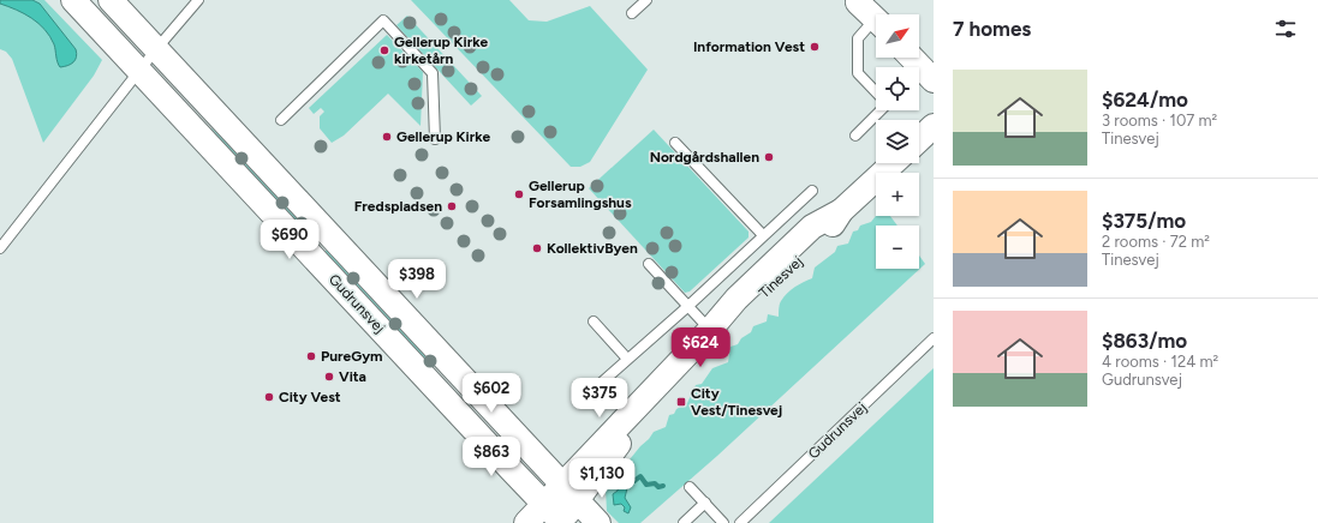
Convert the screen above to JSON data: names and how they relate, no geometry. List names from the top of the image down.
{
  "streets": {
    "street": ["Tinesvej", "Gudrunsvej"]
  },
  "crossings": [
    ["Tinesvej", "Gudrunsvej"]
  ],
  "places": {
    "other": [
      "Information Vest",
      "Gellerup Kirke kirketårn",
      "Gellerup Kirke",
      "Nordgårdshallen",
      "Gellerup Forsamlingshus",
      "Fredspladsen",
      "KollektivByen",
      "PureGym",
      "Vita",
      "City Vest"
    ],
    "transit": ["City Vest/Tinesvej"]
  },
  "north": "top right",
  "page": {
    "heading": "7 homes",
    "map_buttons": ["+", "−"],
    "list": [
      {
        "name": "$624/mo",
        "note": "3 rooms · 107 m² · Tinesvej"
      },
      {
        "name": "$375/mo",
        "note": "2 rooms · 72 m² · Tinesvej"
      },
      {
        "name": "$863/mo",
        "note": "4 rooms · 124 m² · Gudrunsvej"
      }
    ],
    "price": [
      "$690",
      "$398",
      "$624",
      "$602",
      "$375",
      "$863",
      "$1,130"
    ]
  }
}
